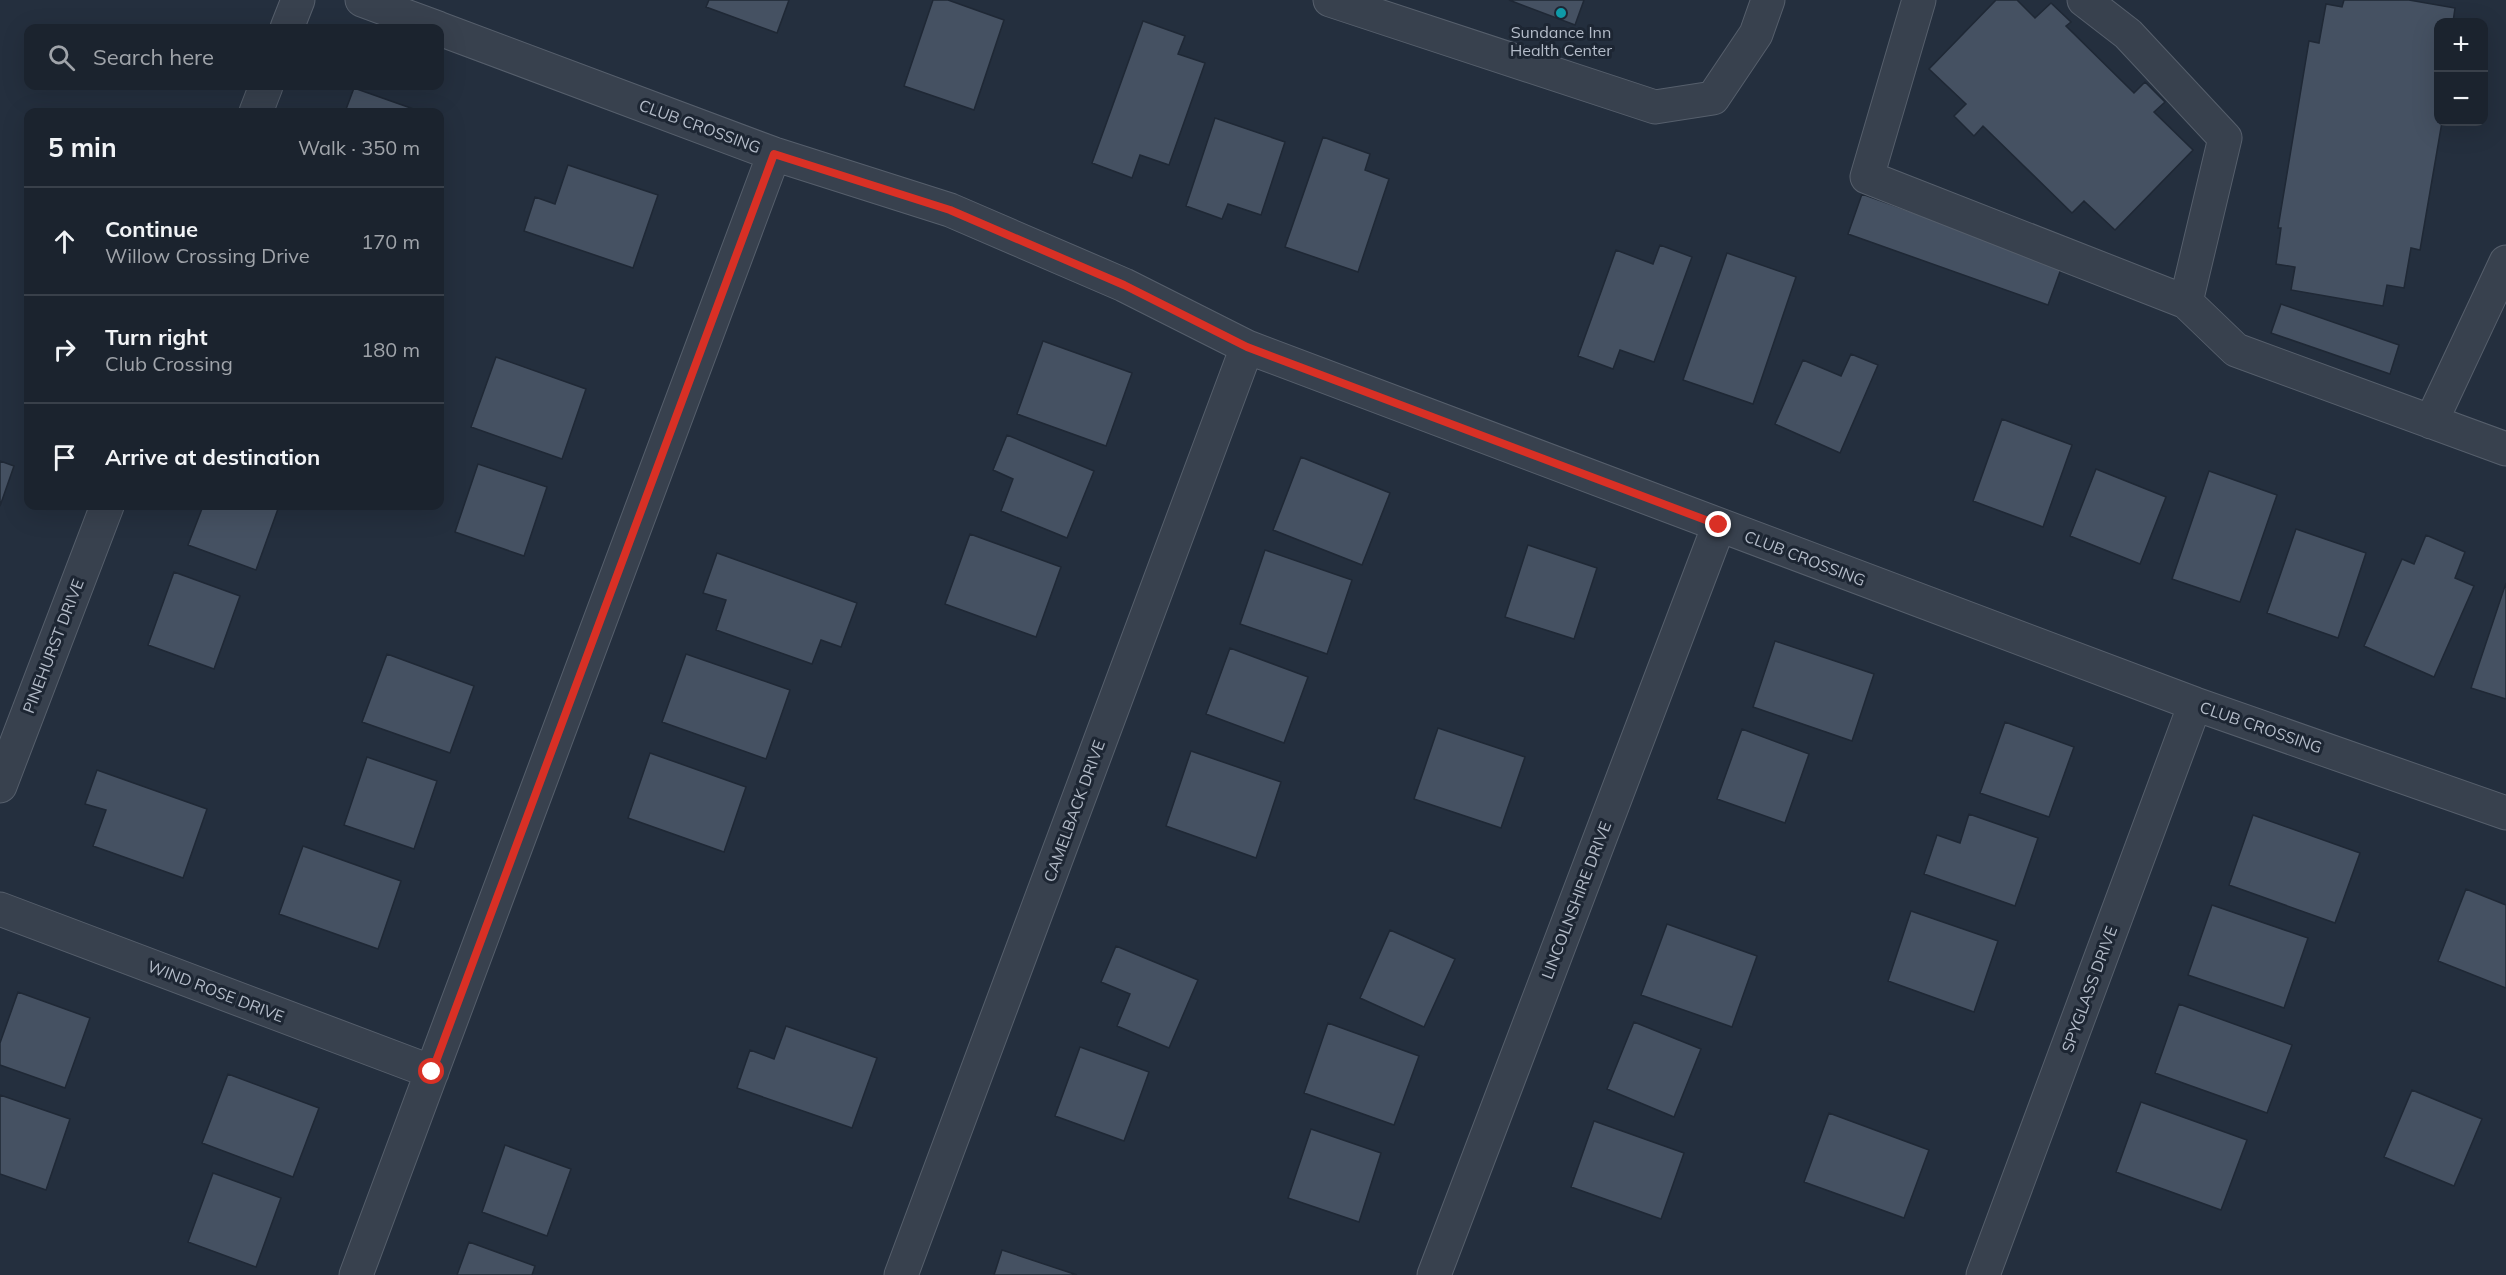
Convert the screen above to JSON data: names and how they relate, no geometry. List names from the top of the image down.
{
  "streets": {
    "street": [
      "CLUB CROSSING",
      "PINEHURST DRIVE",
      "CAMELBACK DRIVE",
      "LINCOLNSHIRE DRIVE",
      "SPYGLASS DRIVE",
      "WIND ROSE DRIVE"
    ]
  },
  "crossings": [
    ["CLUB CROSSING", "CAMELBACK DRIVE"],
    ["CLUB CROSSING", "LINCOLNSHIRE DRIVE"],
    ["CLUB CROSSING", "SPYGLASS DRIVE"]
  ],
  "places": ["Sundance Inn Health Center"],
  "page": {
    "map_buttons": ["+", "−"],
    "search": "Search here",
    "heading": ["5 min", "Walk · 350 m"],
    "list": [
      ["Continue", "Willow Crossing Drive", "170 m"],
      ["Turn right", "Club Crossing", "180 m"],
      "Arrive at destination"
    ]
  }
}
